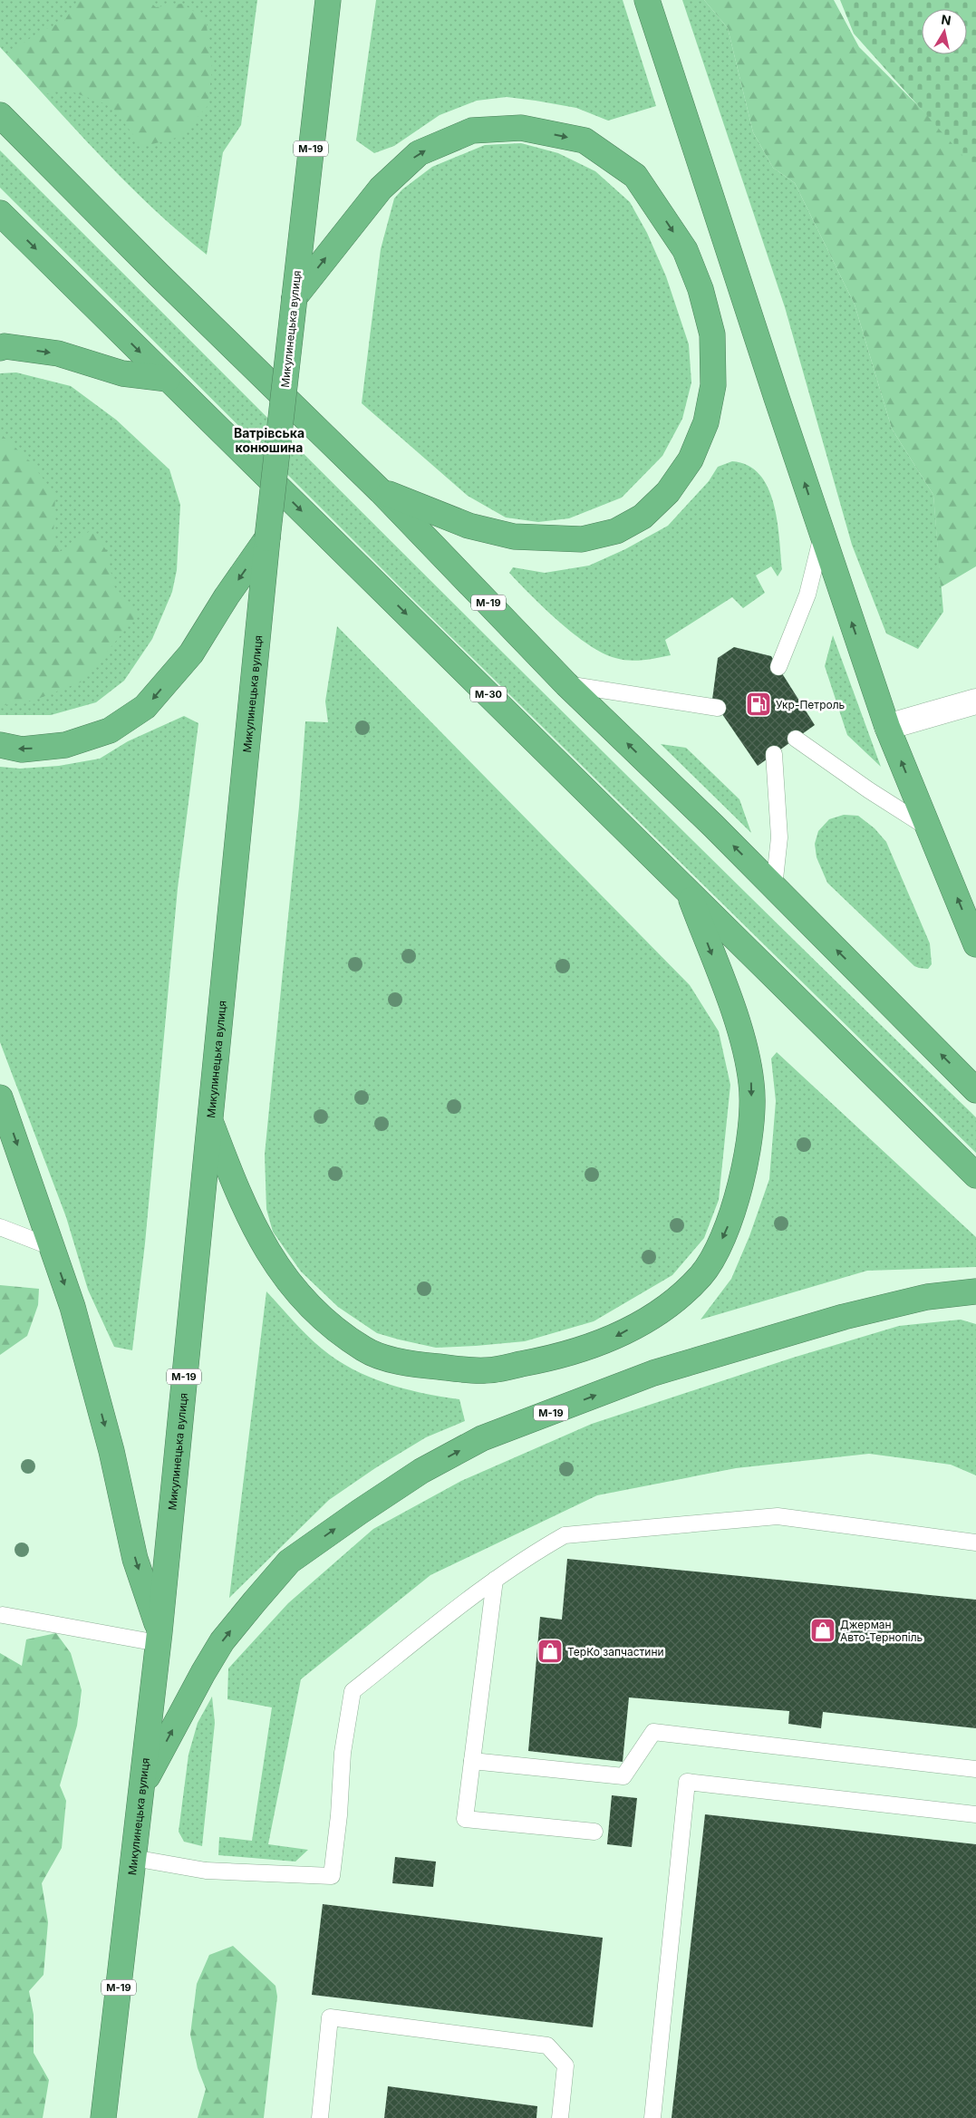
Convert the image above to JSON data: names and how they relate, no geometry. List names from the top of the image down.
{
  "streets": {
    "highway": ["М-19", "Микулинецька вулиця", "М-30"]
  },
  "crossings": [
    ["М-19", "Микулинецька вулиця"]
  ],
  "districts": ["Ватрівська конюшина"],
  "places": {
    "fuel station": ["Укр-Петроль"],
    "shop": ["Джерман Авто-Тернопіль", "ТерКо запчастини"]
  },
  "north": "top"
}
